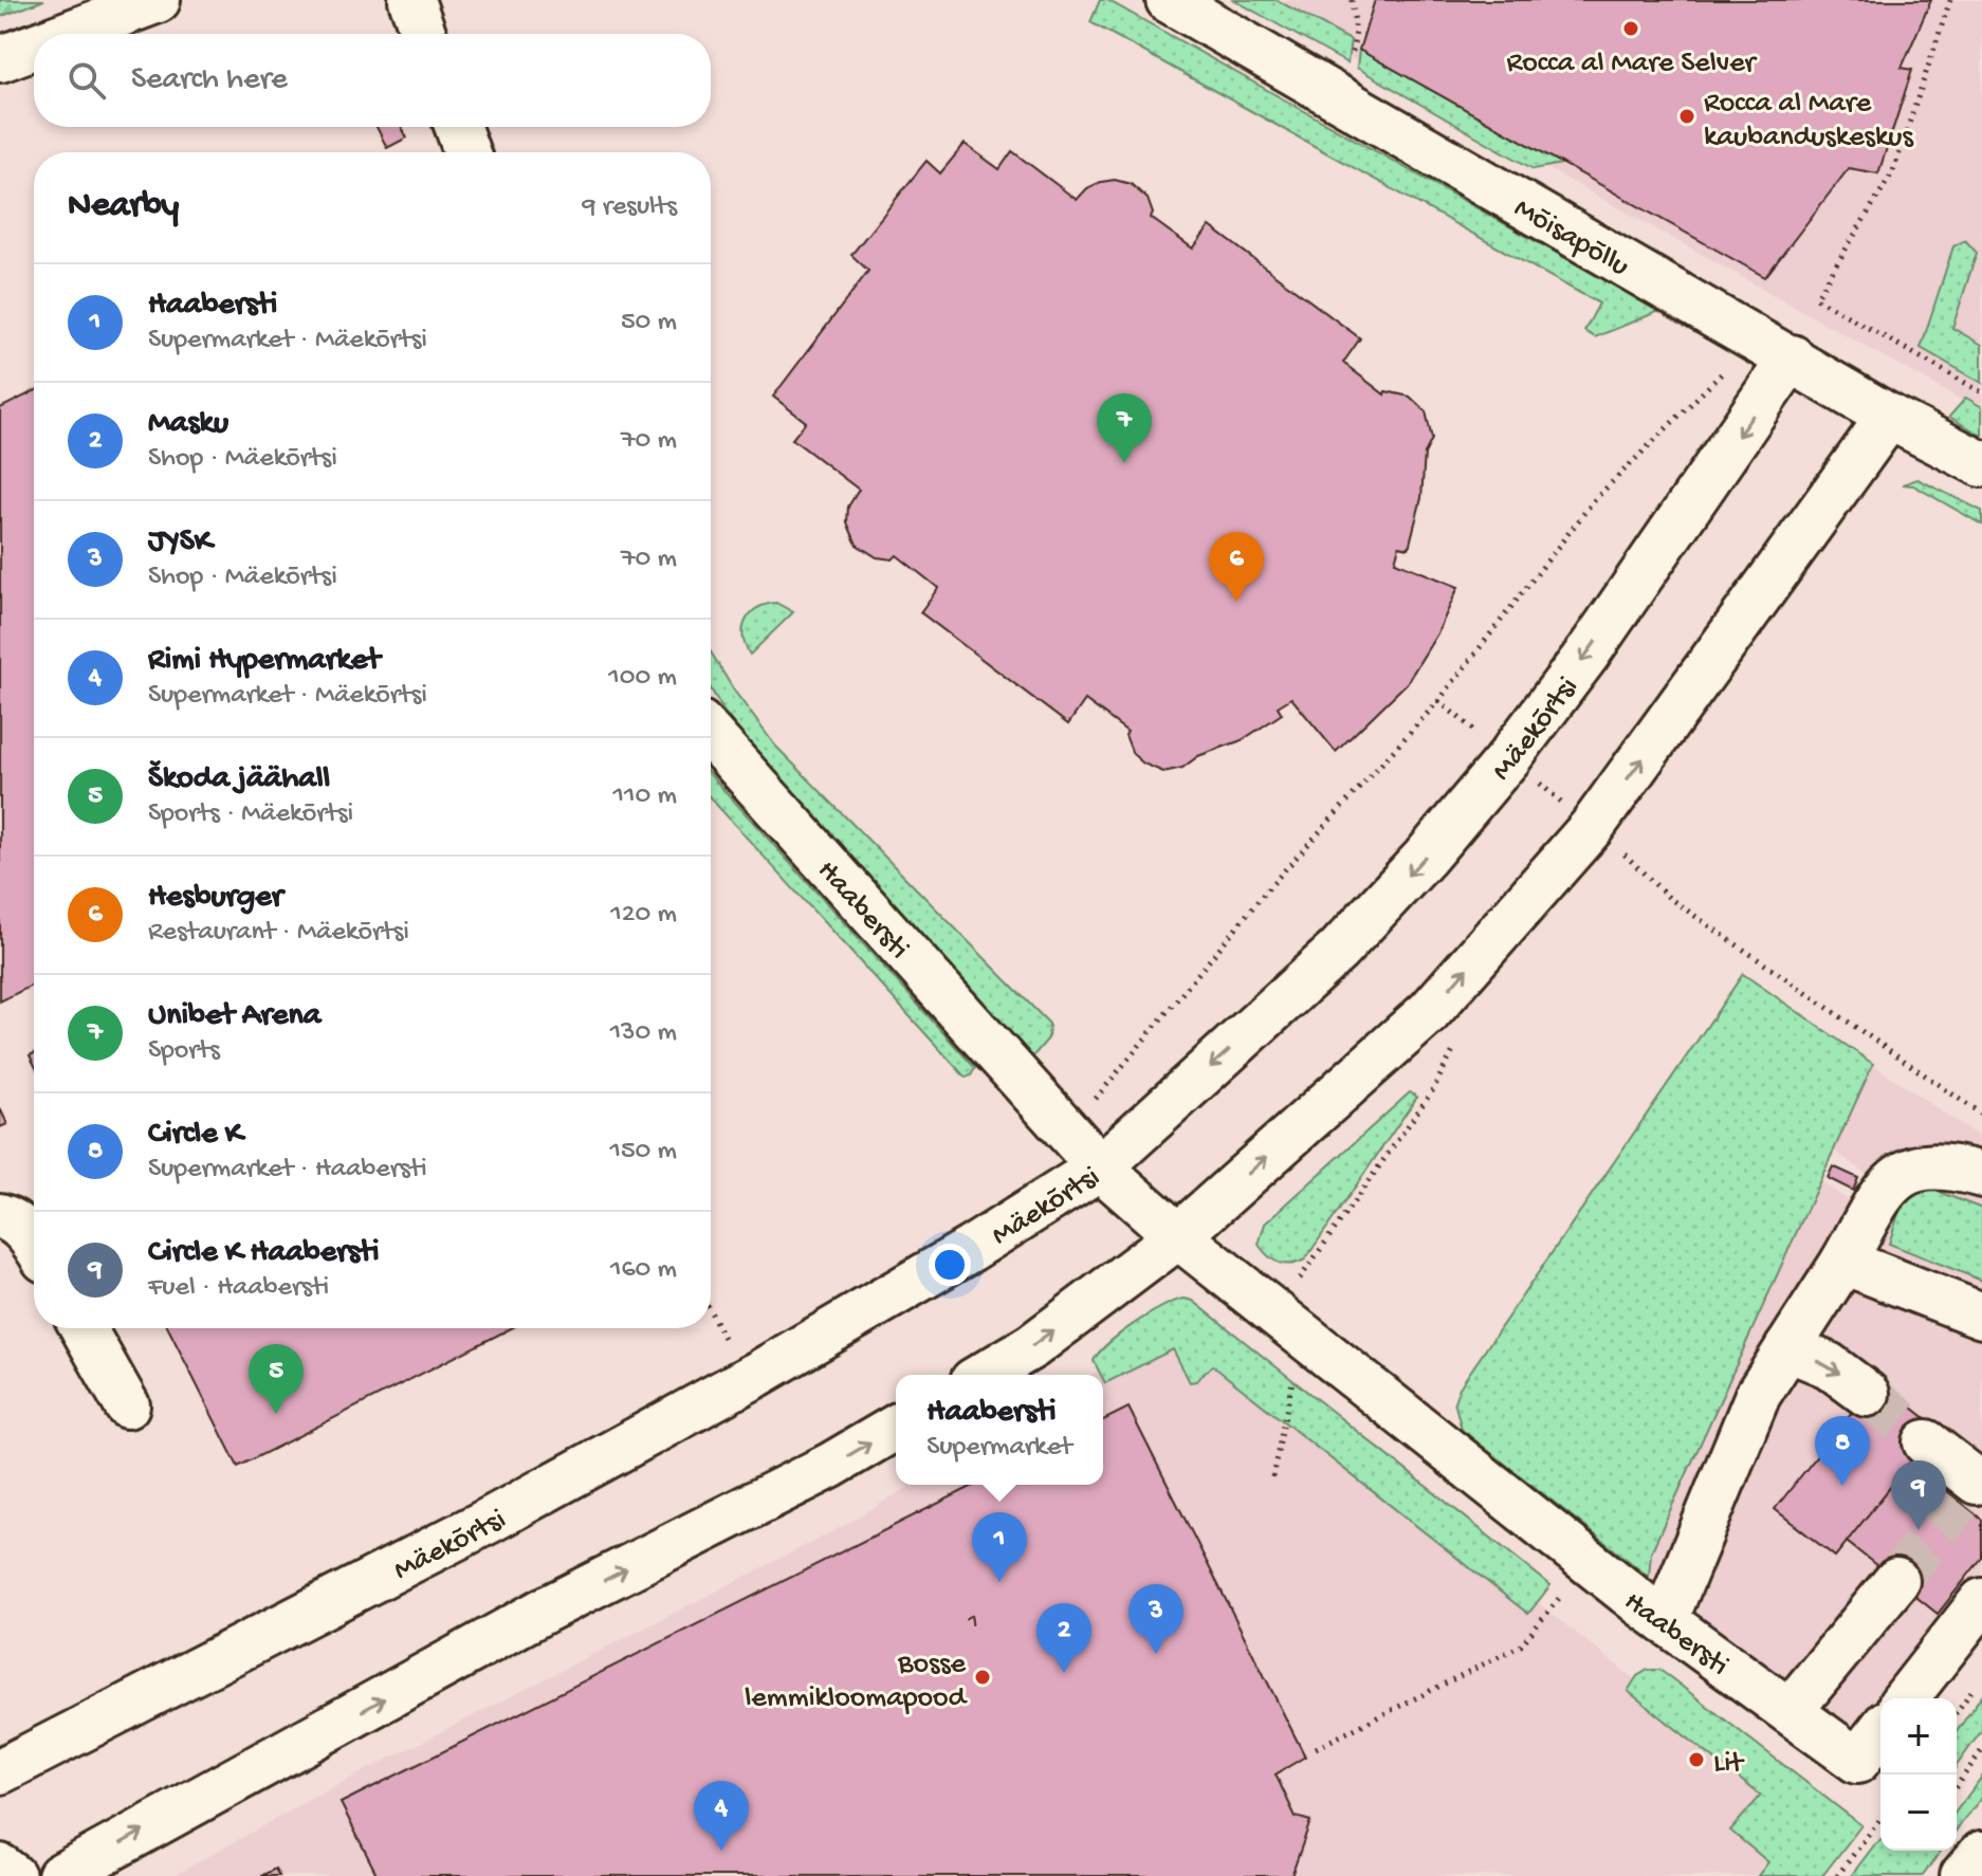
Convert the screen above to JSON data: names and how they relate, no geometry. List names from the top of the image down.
{
  "streets": {
    "street": ["Mõisapõllu", "Mäekõrtsi", "Haabersti"]
  },
  "crossings": [
    ["Mõisapõllu", "Mäekõrtsi"],
    ["Mäekõrtsi", "Haabersti"]
  ],
  "places": [
    "Rocca al Mare Selver",
    "Rocca al Mare kaubanduskeskus",
    "Bosse lemmikloomapood",
    "Lit"
  ],
  "house_numbers": ["1"],
  "page": {
    "search": "Search here",
    "heading": ["Nearby", "9 results"],
    "list": [
      {
        "mark": "1",
        "name": "Haabersti",
        "note": "Supermarket · Mäekõrtsi",
        "value": "50 m"
      },
      {
        "mark": "2",
        "name": "Masku",
        "note": "Shop · Mäekõrtsi",
        "value": "70 m"
      },
      {
        "mark": "3",
        "name": "JYSK",
        "note": "Shop · Mäekõrtsi",
        "value": "70 m"
      },
      {
        "mark": "4",
        "name": "Rimi Hypermarket",
        "note": "Supermarket · Mäekõrtsi",
        "value": "100 m"
      },
      {
        "mark": "5",
        "name": "Škoda jäähall",
        "note": "Sports · Mäekõrtsi",
        "value": "110 m"
      },
      {
        "mark": "6",
        "name": "Hesburger",
        "note": "Restaurant · Mäekõrtsi",
        "value": "120 m"
      },
      {
        "mark": "7",
        "name": "Unibet Arena",
        "note": "Sports",
        "value": "130 m"
      },
      {
        "mark": "8",
        "name": "Circle K",
        "note": "Supermarket · Haabersti",
        "value": "150 m"
      },
      {
        "mark": "9",
        "name": "Circle K Haabersti",
        "note": "Fuel · Haabersti",
        "value": "160 m"
      }
    ],
    "pins": [
      "7",
      "6",
      "5",
      "8",
      "9",
      "1",
      "3",
      "2",
      "4"
    ],
    "popup": ["Haabersti", "Supermarket"],
    "map_buttons": ["+", "−"]
  }
}
